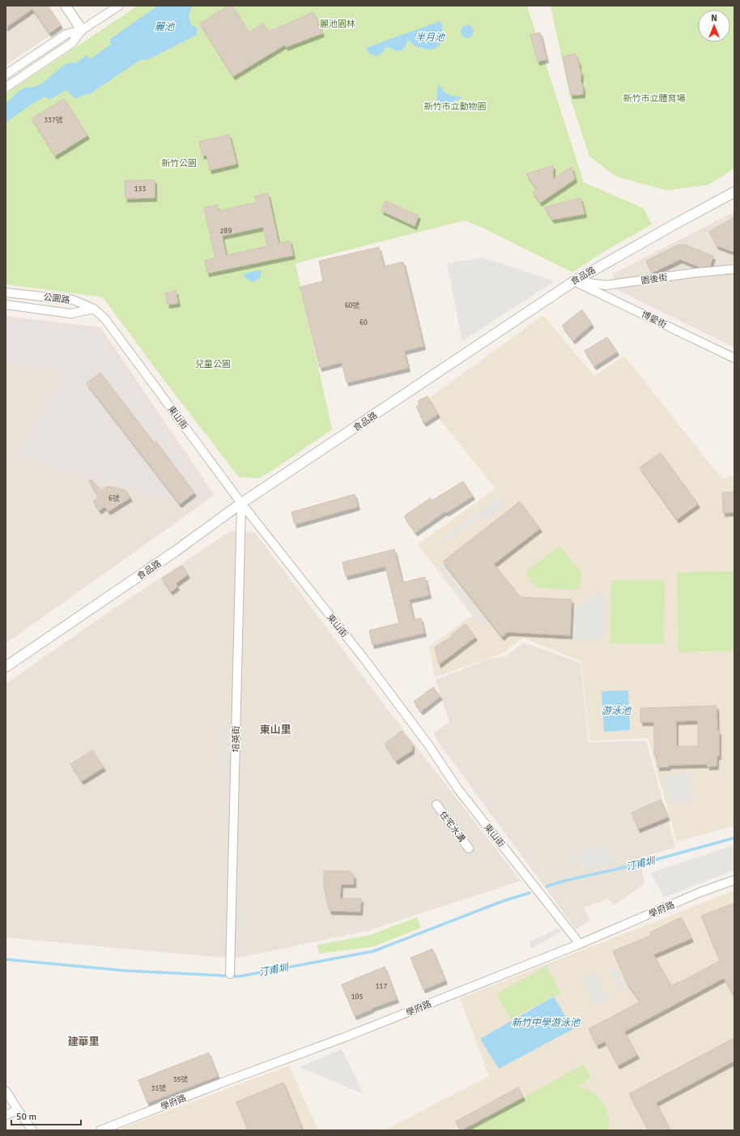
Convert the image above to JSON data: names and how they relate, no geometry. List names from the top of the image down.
{
  "streets": {
    "street": [
      "食品路",
      "園後街",
      "公園路",
      "博愛街",
      "東山街",
      "培英街",
      "住宅水溝",
      "學府路"
    ]
  },
  "crossings": [
    ["食品路", "園後街"],
    ["食品路", "博愛街"],
    ["食品路", "東山街"],
    ["食品路", "培英街"],
    ["園後街", "博愛街"],
    ["公園路", "東山街"],
    ["東山街", "培英街"],
    ["東山街", "學府路"]
  ],
  "districts": ["東山里", "建華里"],
  "water": [
    "麗池",
    "半月池",
    "游泳池",
    "汀甫圳",
    "新竹中學游泳池"
  ],
  "parks": [
    "麗池園林",
    "新竹市立體育場",
    "新竹市立動物園",
    "新竹公園",
    "兒童公園"
  ],
  "house_numbers": [
    "337號",
    "133",
    "289",
    "60號",
    "60",
    "6號",
    "117",
    "105",
    "35號",
    "31號"
  ],
  "scale_bar": "50 m",
  "north": "top"
}
